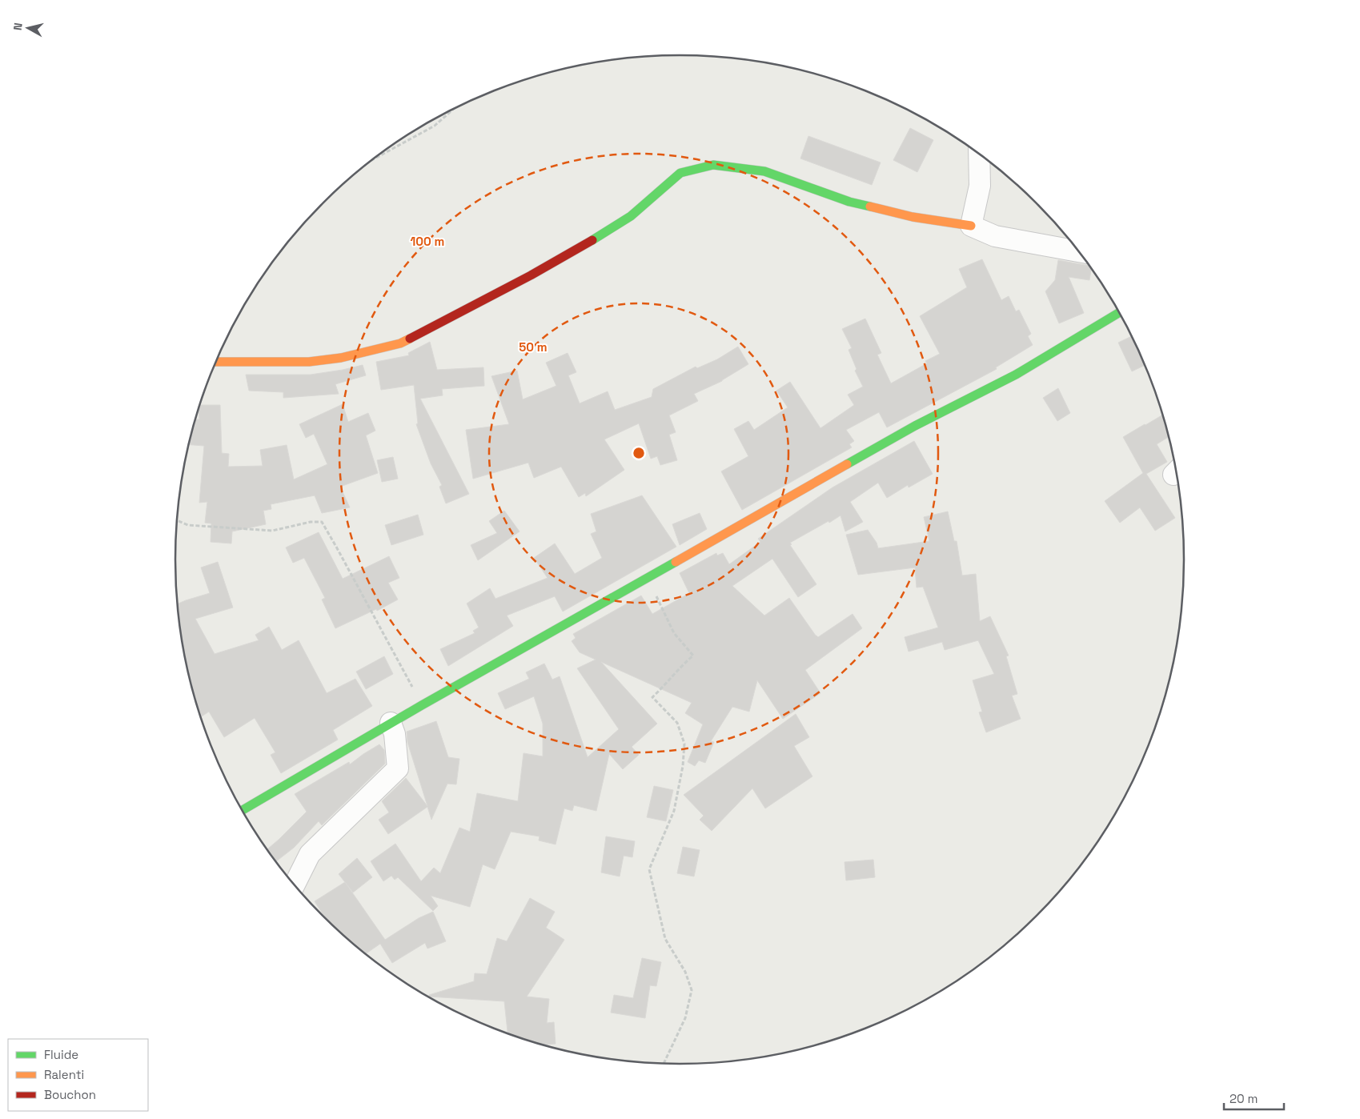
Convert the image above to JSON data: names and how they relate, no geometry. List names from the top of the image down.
{
  "legend": ["Fluide", "Ralenti", "Bouchon"],
  "scale_bar": "20 m",
  "north": "left",
  "rings": ["100 m", "50 m"]
}
